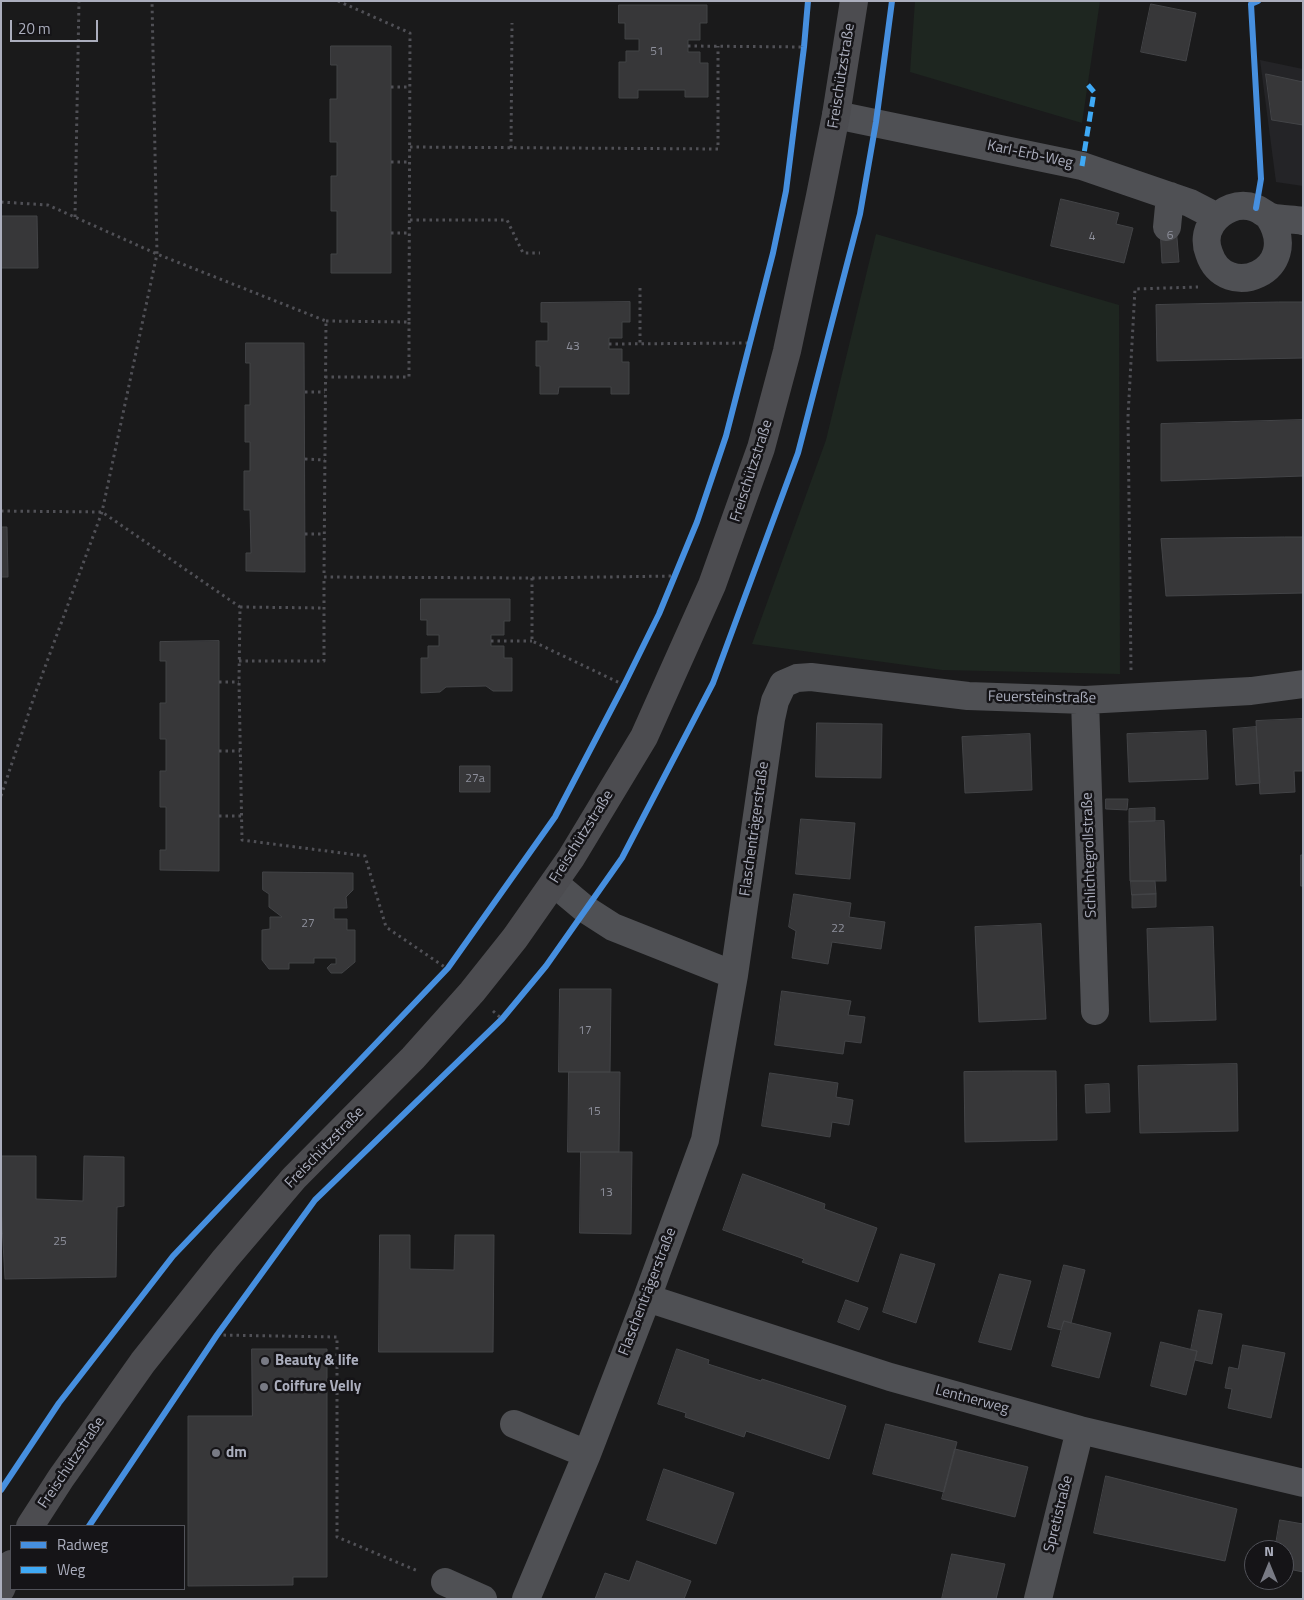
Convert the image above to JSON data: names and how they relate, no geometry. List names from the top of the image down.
{
  "streets": {
    "main road": ["Freischützstraße"],
    "street": [
      "Karl-Erb-Weg",
      "Feuersteinstraße",
      "Flaschenträgerstraße",
      "Schlichtegrollstraße",
      "Lentnerweg",
      "Spretistraße"
    ]
  },
  "crossings": [
    ["Freischützstraße", "Karl-Erb-Weg"],
    ["Feuersteinstraße", "Flaschenträgerstraße"],
    ["Feuersteinstraße", "Schlichtegrollstraße"],
    ["Flaschenträgerstraße", "Lentnerweg"],
    ["Lentnerweg", "Spretistraße"]
  ],
  "places": ["Beauty & life", "Coiffure Velly", "dm"],
  "house_numbers": [
    "51",
    "6",
    "4",
    "43",
    "27a",
    "27",
    "22",
    "17",
    "15",
    "13",
    "25"
  ],
  "legend": ["Radweg", "Weg"],
  "scale_bar": "20 m",
  "north": "top"
}
